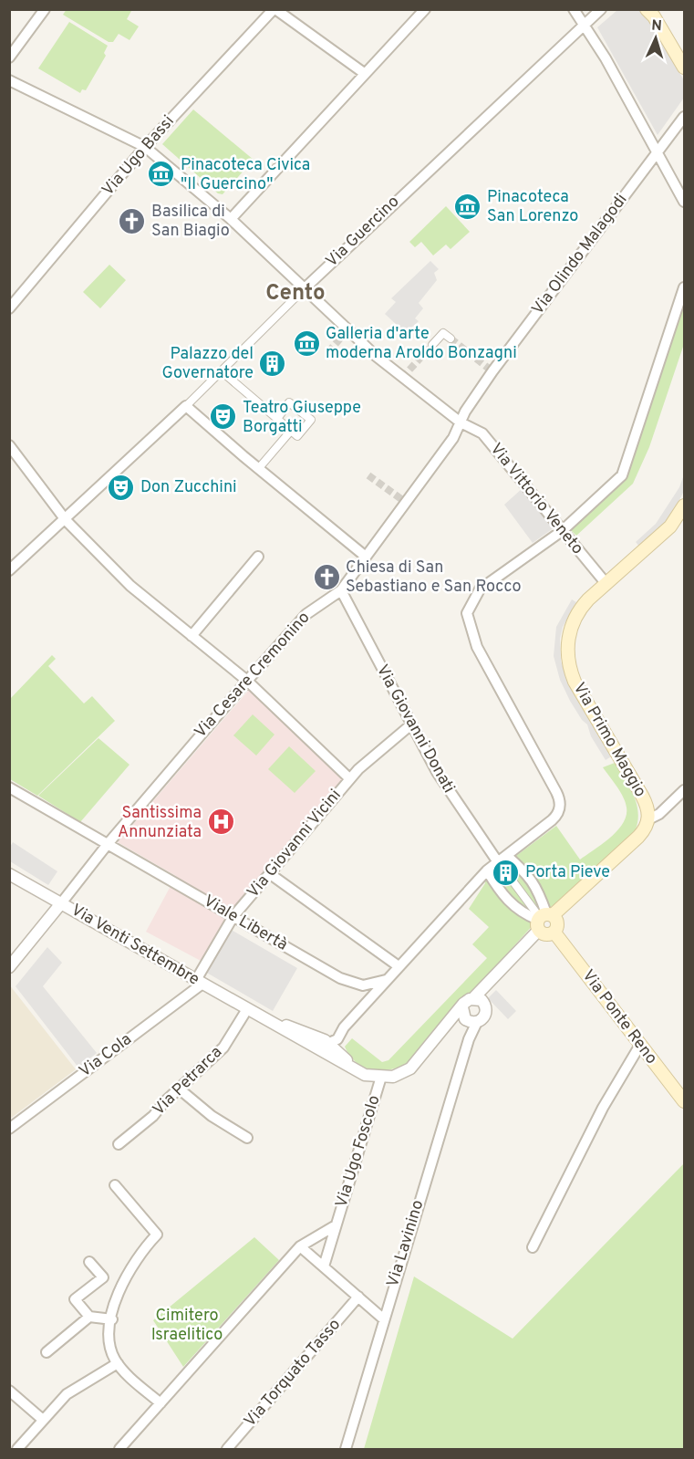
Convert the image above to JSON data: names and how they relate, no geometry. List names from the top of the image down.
{
  "streets": {
    "main road": ["Via Primo Maggio", "Via Ponte Reno"],
    "street": [
      "Via Ugo Bassi",
      "Via Guercino",
      "Via Olindo Malagodi",
      "Via Vittorio Veneto",
      "Via Cesare Cremonino",
      "Via Giovanni Donati",
      "Via Giovanni Vicini",
      "Viale Libertà",
      "Via Venti Settembre",
      "Via Cola",
      "Via Petrarca",
      "Via Ugo Foscolo",
      "Via Lavinino",
      "Via Torquato Tasso"
    ]
  },
  "crossings": [
    ["Via Ugo Bassi", "Via Vittorio Veneto"],
    ["Via Guercino", "Via Vittorio Veneto"],
    ["Via Olindo Malagodi", "Via Vittorio Veneto"],
    ["Via Olindo Malagodi", "Via Cesare Cremonino"],
    ["Via Vittorio Veneto", "Via Cesare Cremonino"],
    ["Via Vittorio Veneto", "Via Primo Maggio"],
    ["Via Cesare Cremonino", "Via Giovanni Donati"],
    ["Via Cesare Cremonino", "Viale Libertà"],
    ["Via Cesare Cremonino", "Via Venti Settembre"],
    ["Via Giovanni Donati", "Via Giovanni Vicini"],
    ["Via Primo Maggio", "Via Ponte Reno"],
    ["Via Giovanni Vicini", "Viale Libertà"],
    ["Via Giovanni Vicini", "Via Venti Settembre"],
    ["Via Giovanni Vicini", "Via Cola"],
    ["Via Venti Settembre", "Via Cola"],
    ["Via Venti Settembre", "Via Petrarca"],
    ["Via Venti Settembre", "Via Ugo Foscolo"],
    ["Via Venti Settembre", "Via Lavinino"]
  ],
  "districts": ["Cento"],
  "parks": ["Cimitero Israelitico"],
  "places": {
    "museum": ["Pinacoteca Civica \"Il Guercino\"", "Pinacoteca San Lorenzo", "Galleria d'arte moderna Aroldo Bonzagni"],
    "church": ["Basilica di San Biagio", "Chiesa di San Sebastiano e San Rocco"],
    "building": ["Palazzo del Governatore", "Porta Pieve"],
    "theatre": ["Teatro Giuseppe Borgatti", "Don Zucchini"],
    "hospital": ["Santissima Annunziata"]
  },
  "north": "top"
}
